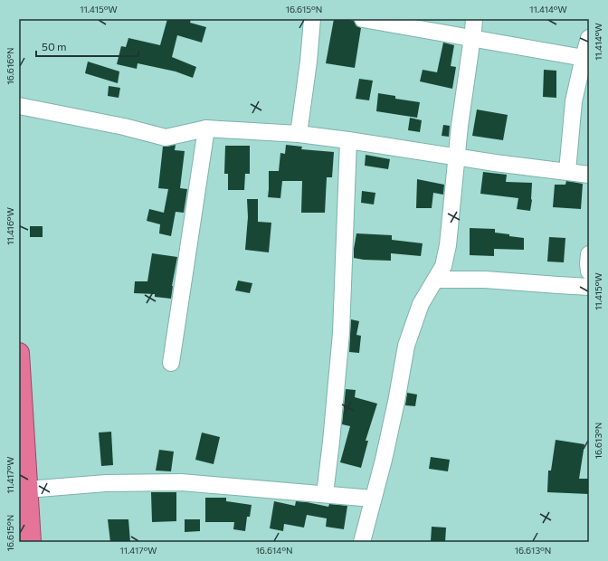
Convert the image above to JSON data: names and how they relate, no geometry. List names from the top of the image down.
{
  "scale_bar": "50 m",
  "coordinates": [
    "11.415°W",
    "16.615°N",
    "11.414°W",
    "16.616°N",
    "11.416°W",
    "16.613°N",
    "11.417°W",
    "16.614°N"
  ]
}
